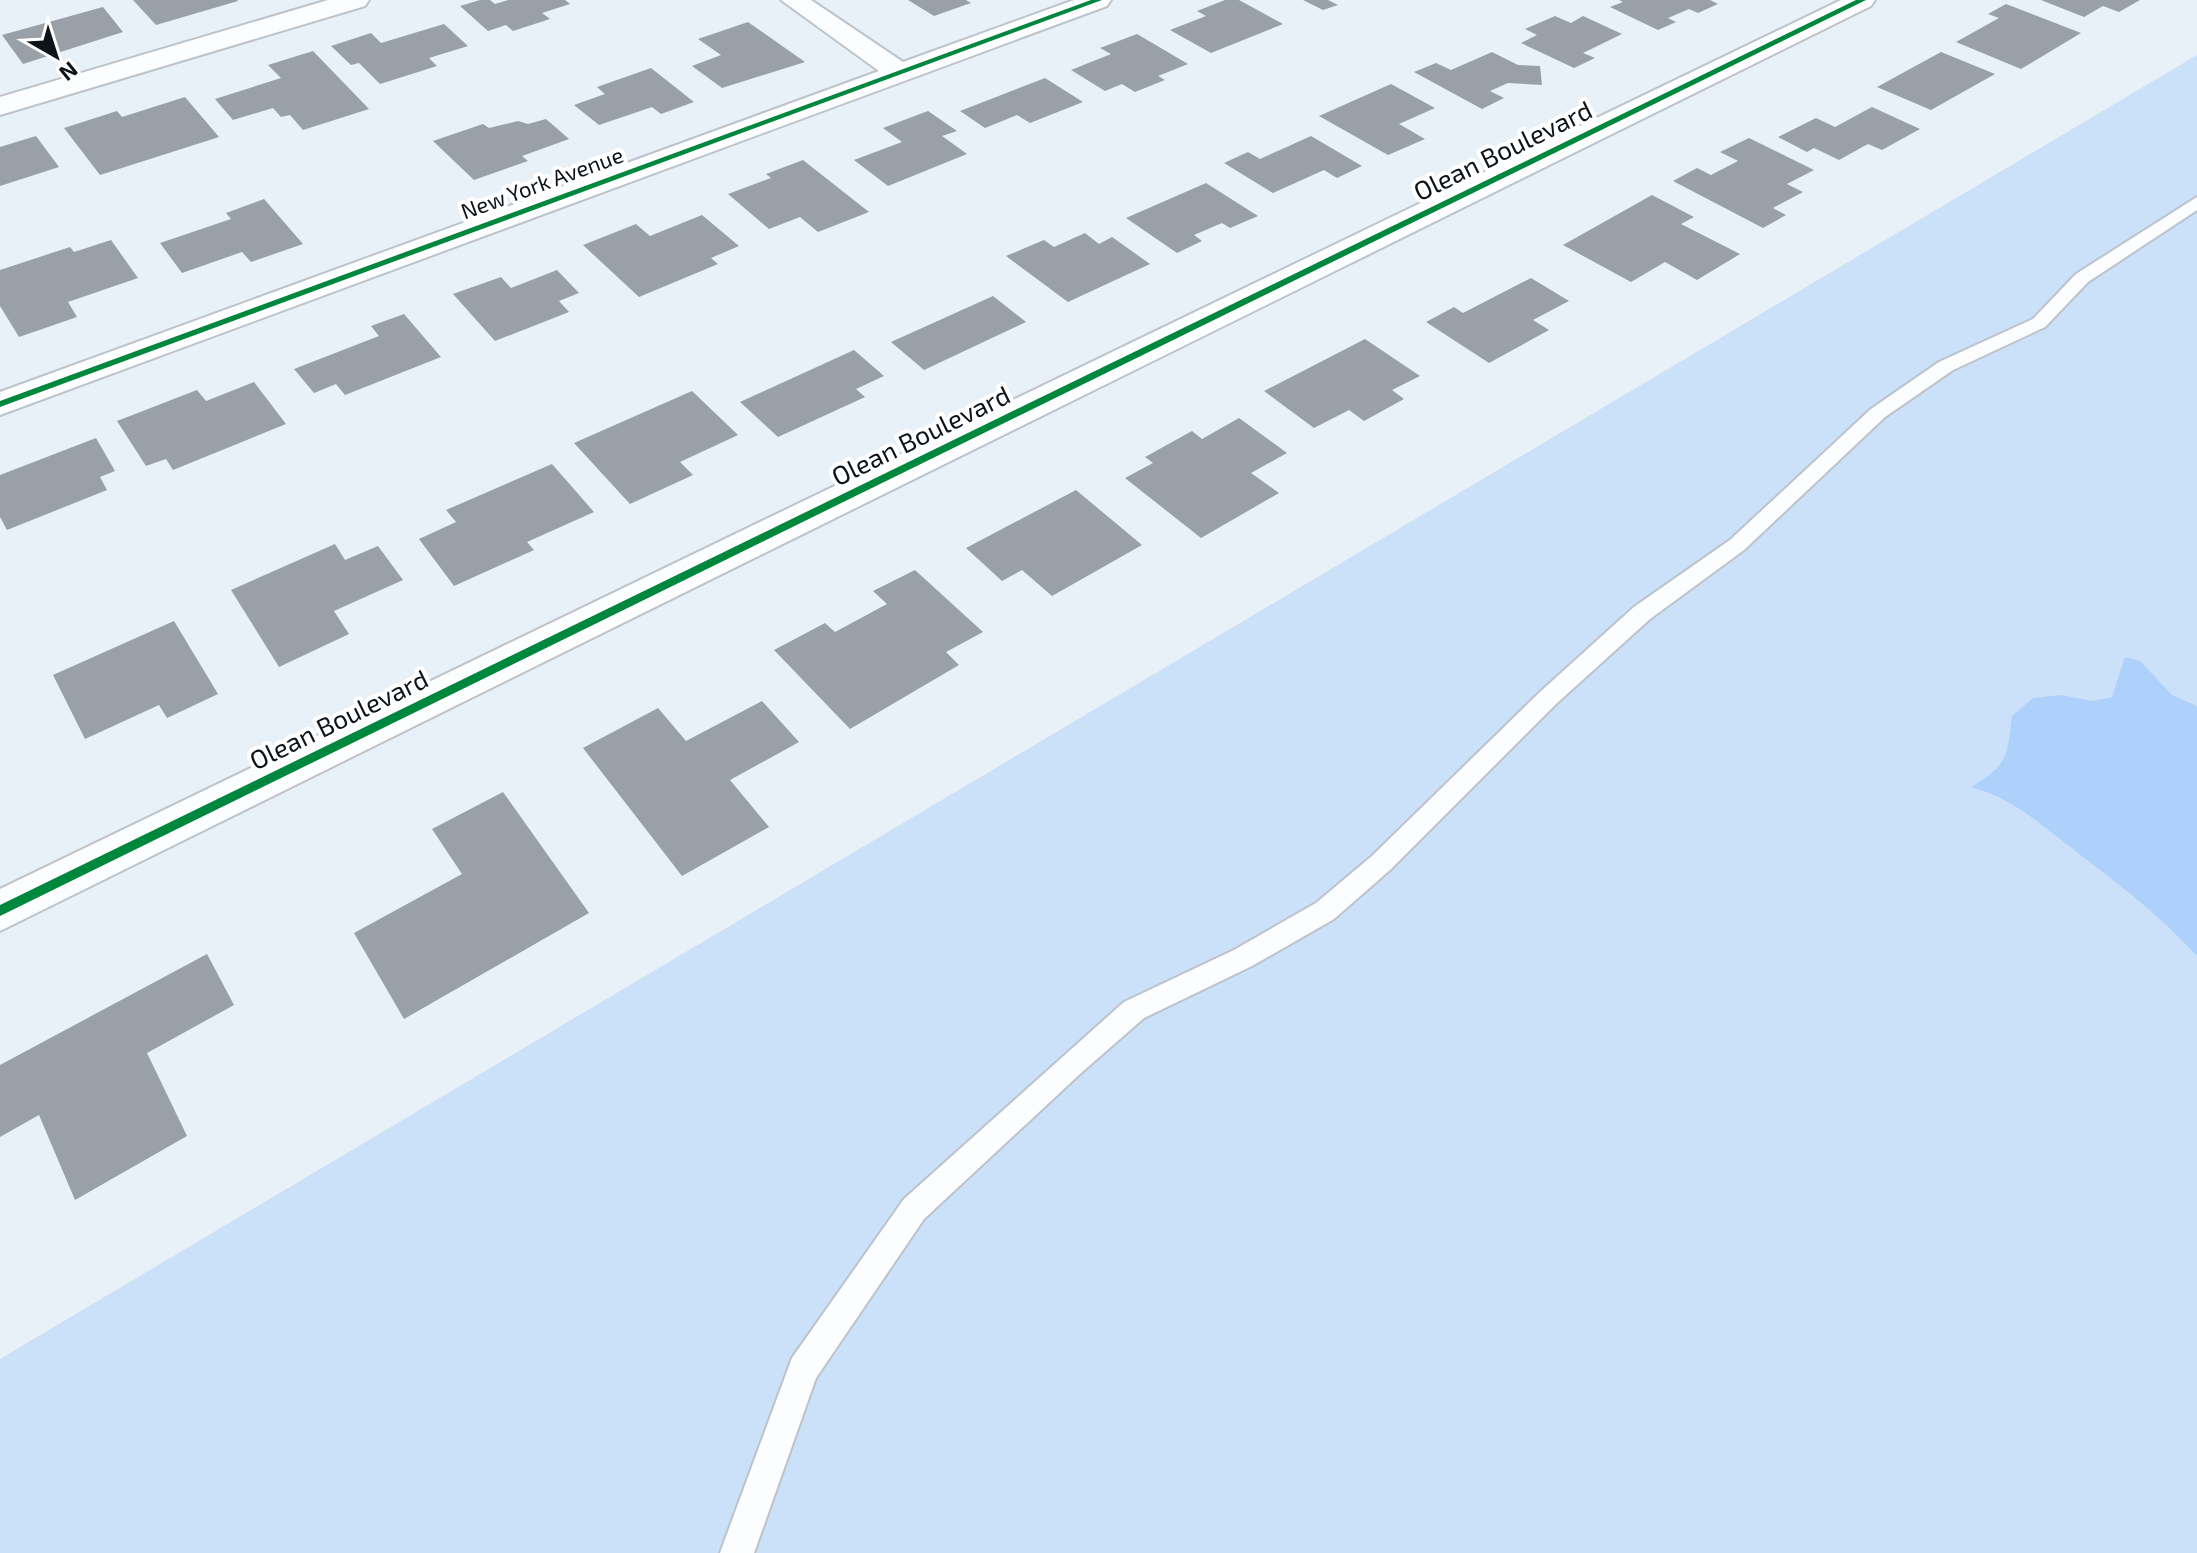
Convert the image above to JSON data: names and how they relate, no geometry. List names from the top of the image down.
{
  "streets": {
    "street": ["Olean Boulevard", "New York Avenue"]
  },
  "north": "bottom right"
}
